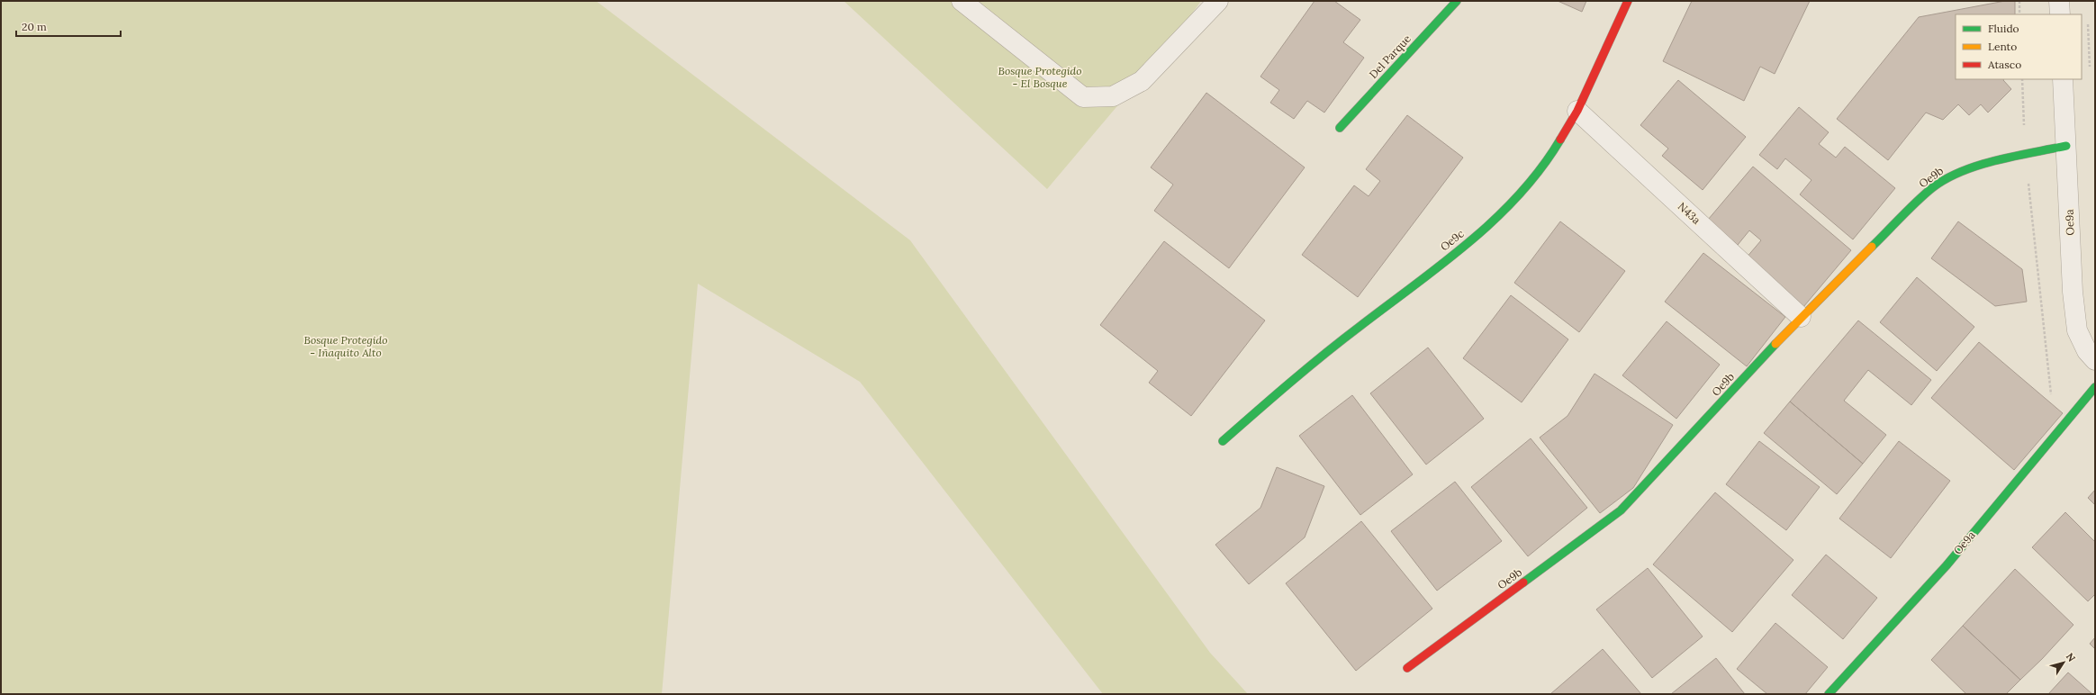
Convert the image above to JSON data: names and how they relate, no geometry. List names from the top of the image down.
{
  "streets": {
    "street": [
      "Del Parque",
      "Oe9b",
      "N43a",
      "Oe9a",
      "Oe9c"
    ]
  },
  "crossings": [
    ["Oe9b", "N43a"],
    ["Oe9b", "Oe9a"],
    ["N43a", "Oe9c"]
  ],
  "parks": ["Bosque Protegido - El Bosque", "Bosque Protegido - Iñaquito Alto"],
  "legend": ["Fluido", "Lento", "Atasco"],
  "scale_bar": "20 m",
  "north": "top right"
}
